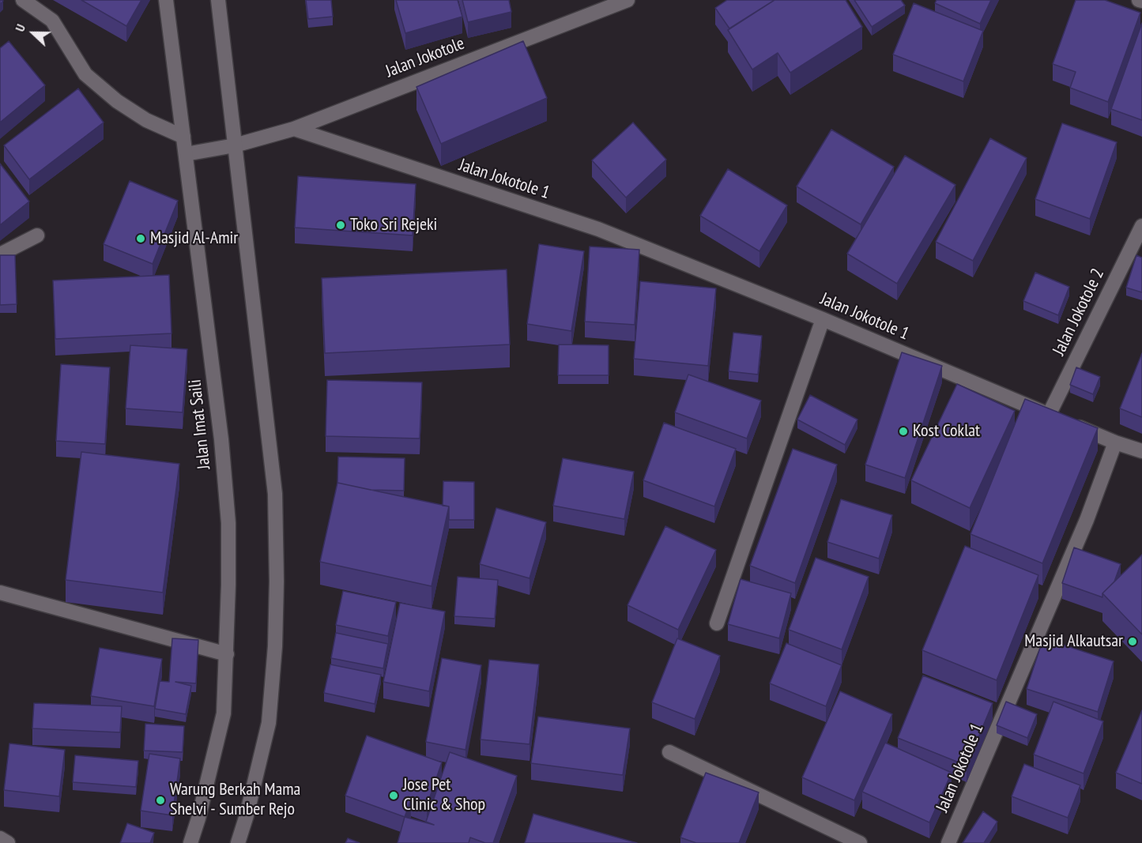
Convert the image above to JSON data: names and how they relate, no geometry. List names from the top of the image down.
{
  "streets": {
    "street": [
      "Jalan Jokotole",
      "Jalan Jokotole 1",
      "Jalan Jokotole 2",
      "Jalan Imat Saili"
    ]
  },
  "crossings": [
    ["Jalan Jokotole", "Jalan Jokotole 1"],
    ["Jalan Jokotole", "Jalan Imat Saili"],
    ["Jalan Jokotole 1", "Jalan Jokotole 2"]
  ],
  "places": [
    "Toko Sri Rejeki",
    "Masjid Al-Amir",
    "Kost Coklat",
    "Masjid Alkautsar",
    "Jose Pet Clinic & Shop",
    "Warung Berkah Mama Shelvi - Sumber Rejo"
  ],
  "north": "left"
}
